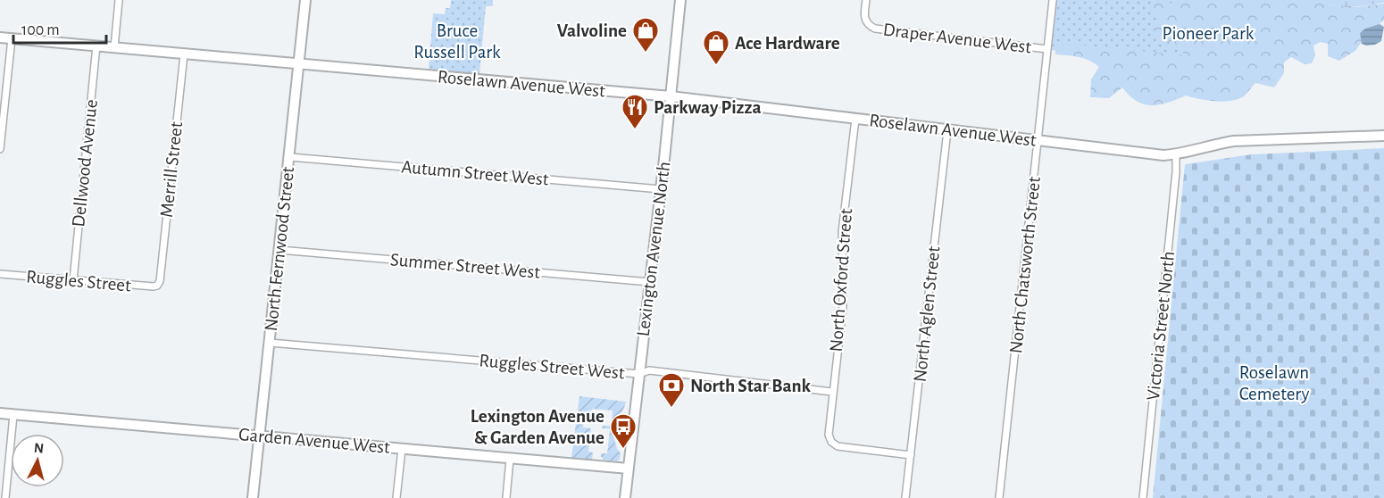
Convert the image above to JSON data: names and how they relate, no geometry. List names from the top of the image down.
{
  "streets": {
    "street": [
      "Draper Avenue West",
      "Roselawn Avenue West",
      "Dellwood Avenue",
      "Merrill Street",
      "Autumn Street West",
      "North Fernwood Street",
      "Lexington Avenue North",
      "North Chatsworth Street",
      "Summer Street West",
      "North Oxford Street",
      "Ruggles Street",
      "North Aglen Street",
      "Victoria Street North",
      "Ruggles Street West",
      "Garden Avenue West"
    ]
  },
  "crossings": [
    ["Draper Avenue West", "North Chatsworth Street"],
    ["Roselawn Avenue West", "Dellwood Avenue"],
    ["Roselawn Avenue West", "Merrill Street"],
    ["Roselawn Avenue West", "North Fernwood Street"],
    ["Roselawn Avenue West", "Lexington Avenue North"],
    ["Roselawn Avenue West", "North Chatsworth Street"],
    ["Roselawn Avenue West", "North Oxford Street"],
    ["Roselawn Avenue West", "North Aglen Street"],
    ["Roselawn Avenue West", "Victoria Street North"],
    ["Dellwood Avenue", "Ruggles Street"],
    ["Merrill Street", "Ruggles Street"],
    ["Autumn Street West", "North Fernwood Street"],
    ["Autumn Street West", "Lexington Avenue North"],
    ["North Fernwood Street", "Summer Street West"],
    ["North Fernwood Street", "Ruggles Street West"],
    ["North Fernwood Street", "Garden Avenue West"],
    ["Lexington Avenue North", "Summer Street West"],
    ["Lexington Avenue North", "Ruggles Street West"],
    ["Lexington Avenue North", "Garden Avenue West"],
    ["North Oxford Street", "North Aglen Street"],
    ["North Oxford Street", "Ruggles Street West"]
  ],
  "parks": ["Bruce Russell Park", "Pioneer Park", "Roselawn Cemetery"],
  "places": {
    "shop": ["Valvoline", "Ace Hardware"],
    "restaurant": ["Parkway Pizza"],
    "bank": ["North Star Bank"],
    "bus stop": ["Lexington Avenue & Garden Avenue"]
  },
  "scale_bar": "100 m",
  "north": "top"
}
